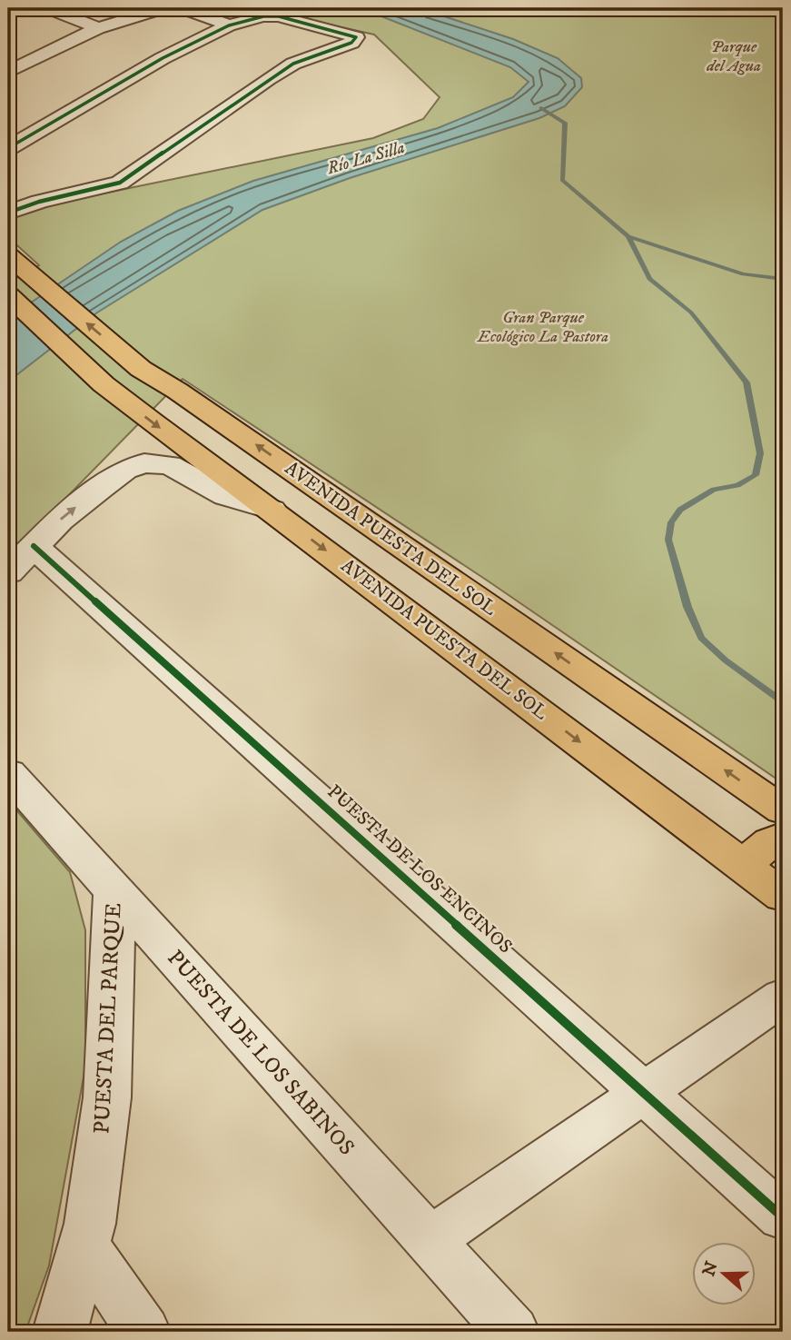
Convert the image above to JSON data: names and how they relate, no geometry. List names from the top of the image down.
{
  "streets": {
    "main road": ["AVENIDA PUESTA DEL SOL"],
    "street": ["PUESTA DE LOS ENCINOS", "PUESTA DEL PARQUE", "PUESTA DE LOS SABINOS"]
  },
  "crossings": [
    ["PUESTA DEL PARQUE", "PUESTA DE LOS SABINOS"]
  ],
  "water": ["Río La Silla"],
  "parks": ["Parque del Agua", "Gran Parque Ecológico La Pastora"],
  "north": "left"
}
